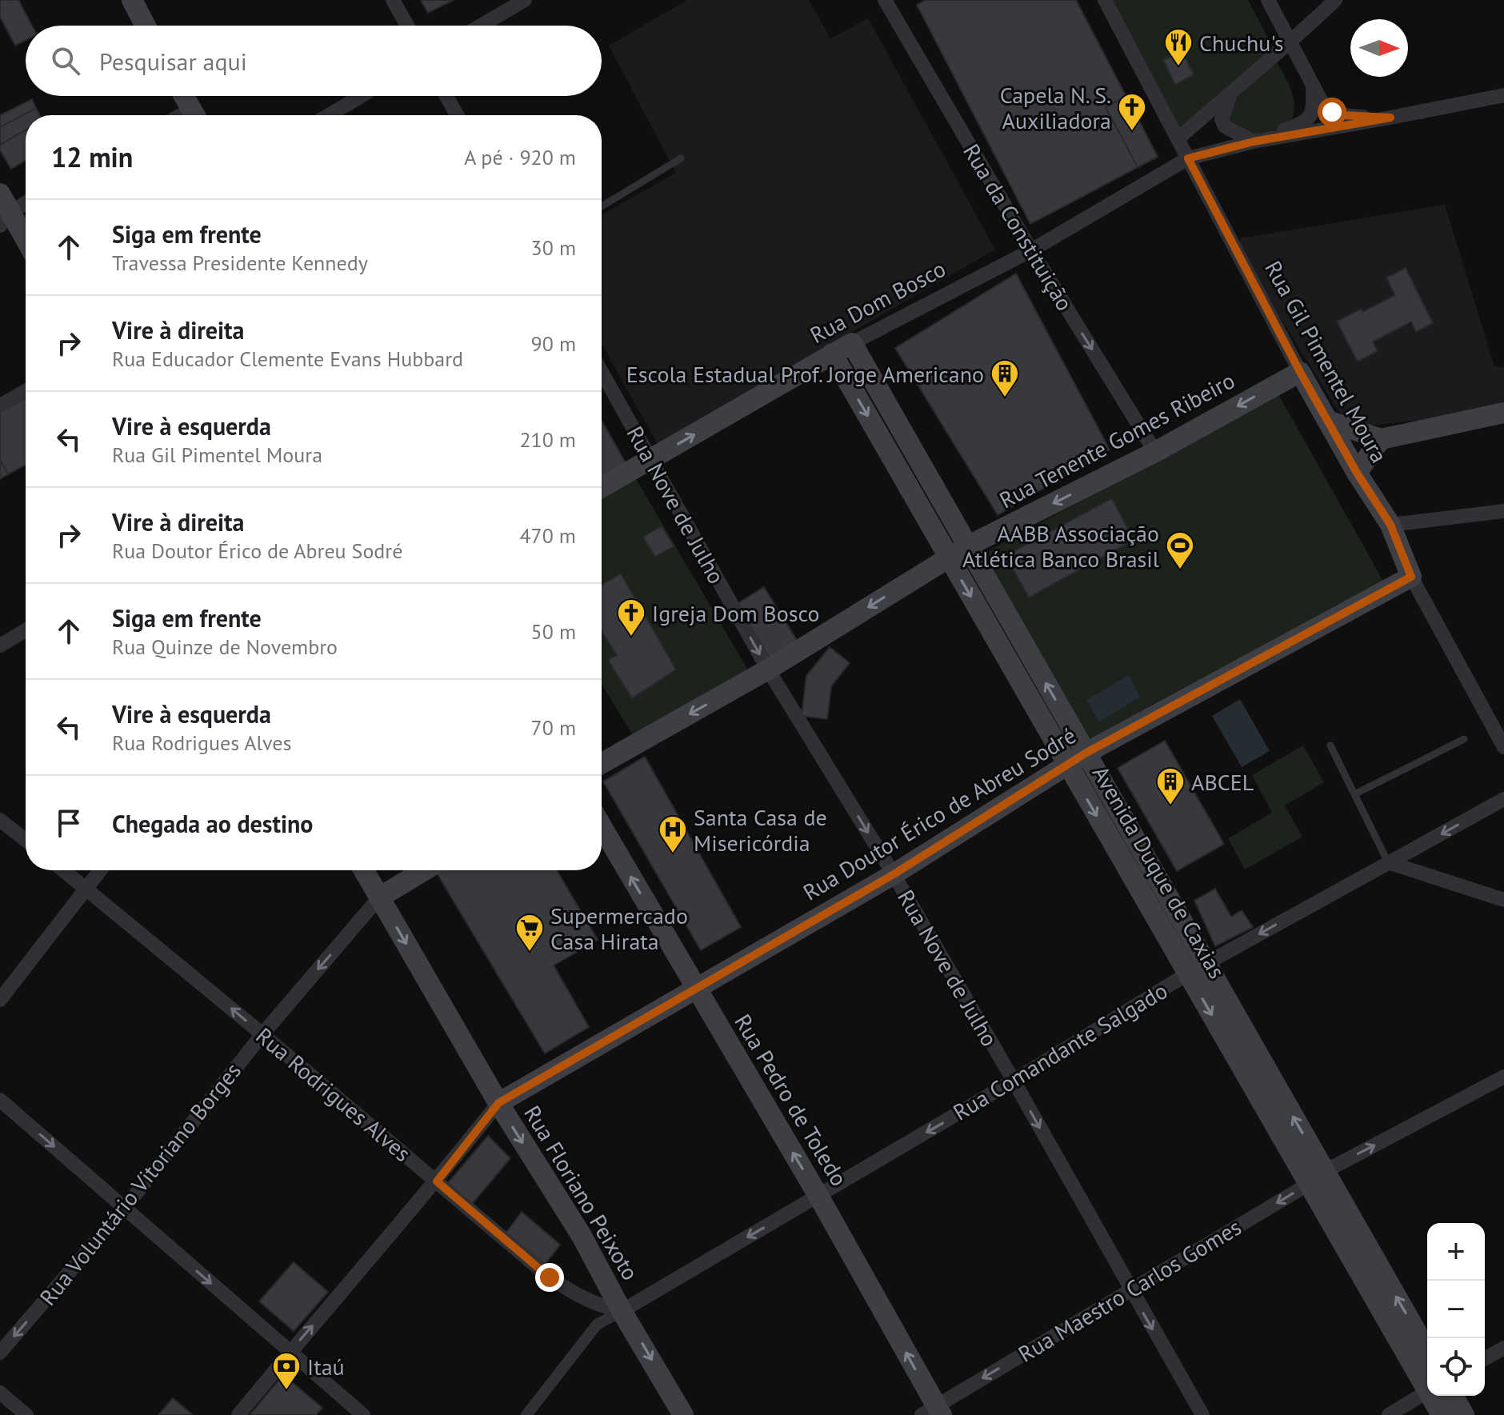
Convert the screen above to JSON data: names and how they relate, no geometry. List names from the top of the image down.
{
  "streets": {
    "main road": [
      "Rua Dom Bosco",
      "Rua Gil Pimentel Moura",
      "Rua Tenente Gomes Ribeiro",
      "Rua Doutor Érico de Abreu Sodré",
      "Avenida Duque de Caxias",
      "Rua Pedro de Toledo",
      "Rua Floriano Peixoto"
    ],
    "street": [
      "Rua da Constituição",
      "Rua Nove de Julho",
      "Rua Comandante Salgado",
      "Rua Rodrigues Alves",
      "Rua Voluntário Vitoriano Borges",
      "Rua Maestro Carlos Gomes"
    ]
  },
  "crossings": [
    ["Rua da Constituição", "Rua Dom Bosco"],
    ["Rua da Constituição", "Rua Tenente Gomes Ribeiro"],
    ["Rua Dom Bosco", "Rua Gil Pimentel Moura"],
    ["Rua Dom Bosco", "Rua Nove de Julho"],
    ["Rua Dom Bosco", "Avenida Duque de Caxias"],
    ["Rua Gil Pimentel Moura", "Rua Tenente Gomes Ribeiro"],
    ["Rua Gil Pimentel Moura", "Rua Doutor Érico de Abreu Sodré"],
    ["Rua Tenente Gomes Ribeiro", "Rua Nove de Julho"],
    ["Rua Tenente Gomes Ribeiro", "Avenida Duque de Caxias"],
    ["Rua Nove de Julho", "Rua Doutor Érico de Abreu Sodré"],
    ["Rua Nove de Julho", "Rua Comandante Salgado"],
    ["Rua Nove de Julho", "Rua Maestro Carlos Gomes"],
    ["Rua Doutor Érico de Abreu Sodré", "Avenida Duque de Caxias"],
    ["Rua Doutor Érico de Abreu Sodré", "Rua Pedro de Toledo"],
    ["Rua Doutor Érico de Abreu Sodré", "Rua Floriano Peixoto"],
    ["Avenida Duque de Caxias", "Rua Comandante Salgado"],
    ["Avenida Duque de Caxias", "Rua Maestro Carlos Gomes"],
    ["Rua Comandante Salgado", "Rua Rodrigues Alves"],
    ["Rua Comandante Salgado", "Rua Pedro de Toledo"],
    ["Rua Comandante Salgado", "Rua Floriano Peixoto"],
    ["Rua Rodrigues Alves", "Rua Voluntário Vitoriano Borges"],
    ["Rua Rodrigues Alves", "Rua Floriano Peixoto"],
    ["Rua Pedro de Toledo", "Rua Maestro Carlos Gomes"],
    ["Rua Voluntário Vitoriano Borges", "Rua Floriano Peixoto"]
  ],
  "one_way": [
    "Rua da Constituição",
    "Rua Tenente Gomes Ribeiro",
    "Rua Nove de Julho",
    "Rua Comandante Salgado",
    "Rua Pedro de Toledo",
    "Rua Voluntário Vitoriano Borges",
    "Rua Floriano Peixoto"
  ],
  "places": {
    "restaurant": ["Chuchu's"],
    "church": ["Capela N. S. Auxiliadora", "Igreja Dom Bosco"],
    "building": ["Escola Estadual Prof. Jorge Americano", "ABCEL"],
    "sports": ["AABB Associação Atlética Banco Brasil"],
    "hospital": ["Santa Casa de Misericórdia"],
    "supermarket": ["Supermercado Casa Hirata"],
    "bank": ["Itaú"]
  },
  "north": "right",
  "page": {
    "search": "Pesquisar aqui",
    "heading": ["12 min", "A pé · 920 m"],
    "list": [
      ["Siga em frente", "Travessa Presidente Kennedy", "30 m"],
      ["Vire à direita", "Rua Educador Clemente Evans Hubbard", "90 m"],
      ["Vire à esquerda", "Rua Gil Pimentel Moura", "210 m"],
      ["Vire à direita", "Rua Doutor Érico de Abreu Sodré", "470 m"],
      ["Siga em frente", "Rua Quinze de Novembro", "50 m"],
      ["Vire à esquerda", "Rua Rodrigues Alves", "70 m"],
      "Chegada ao destino"
    ],
    "map_buttons": ["+", "−"]
  }
}
